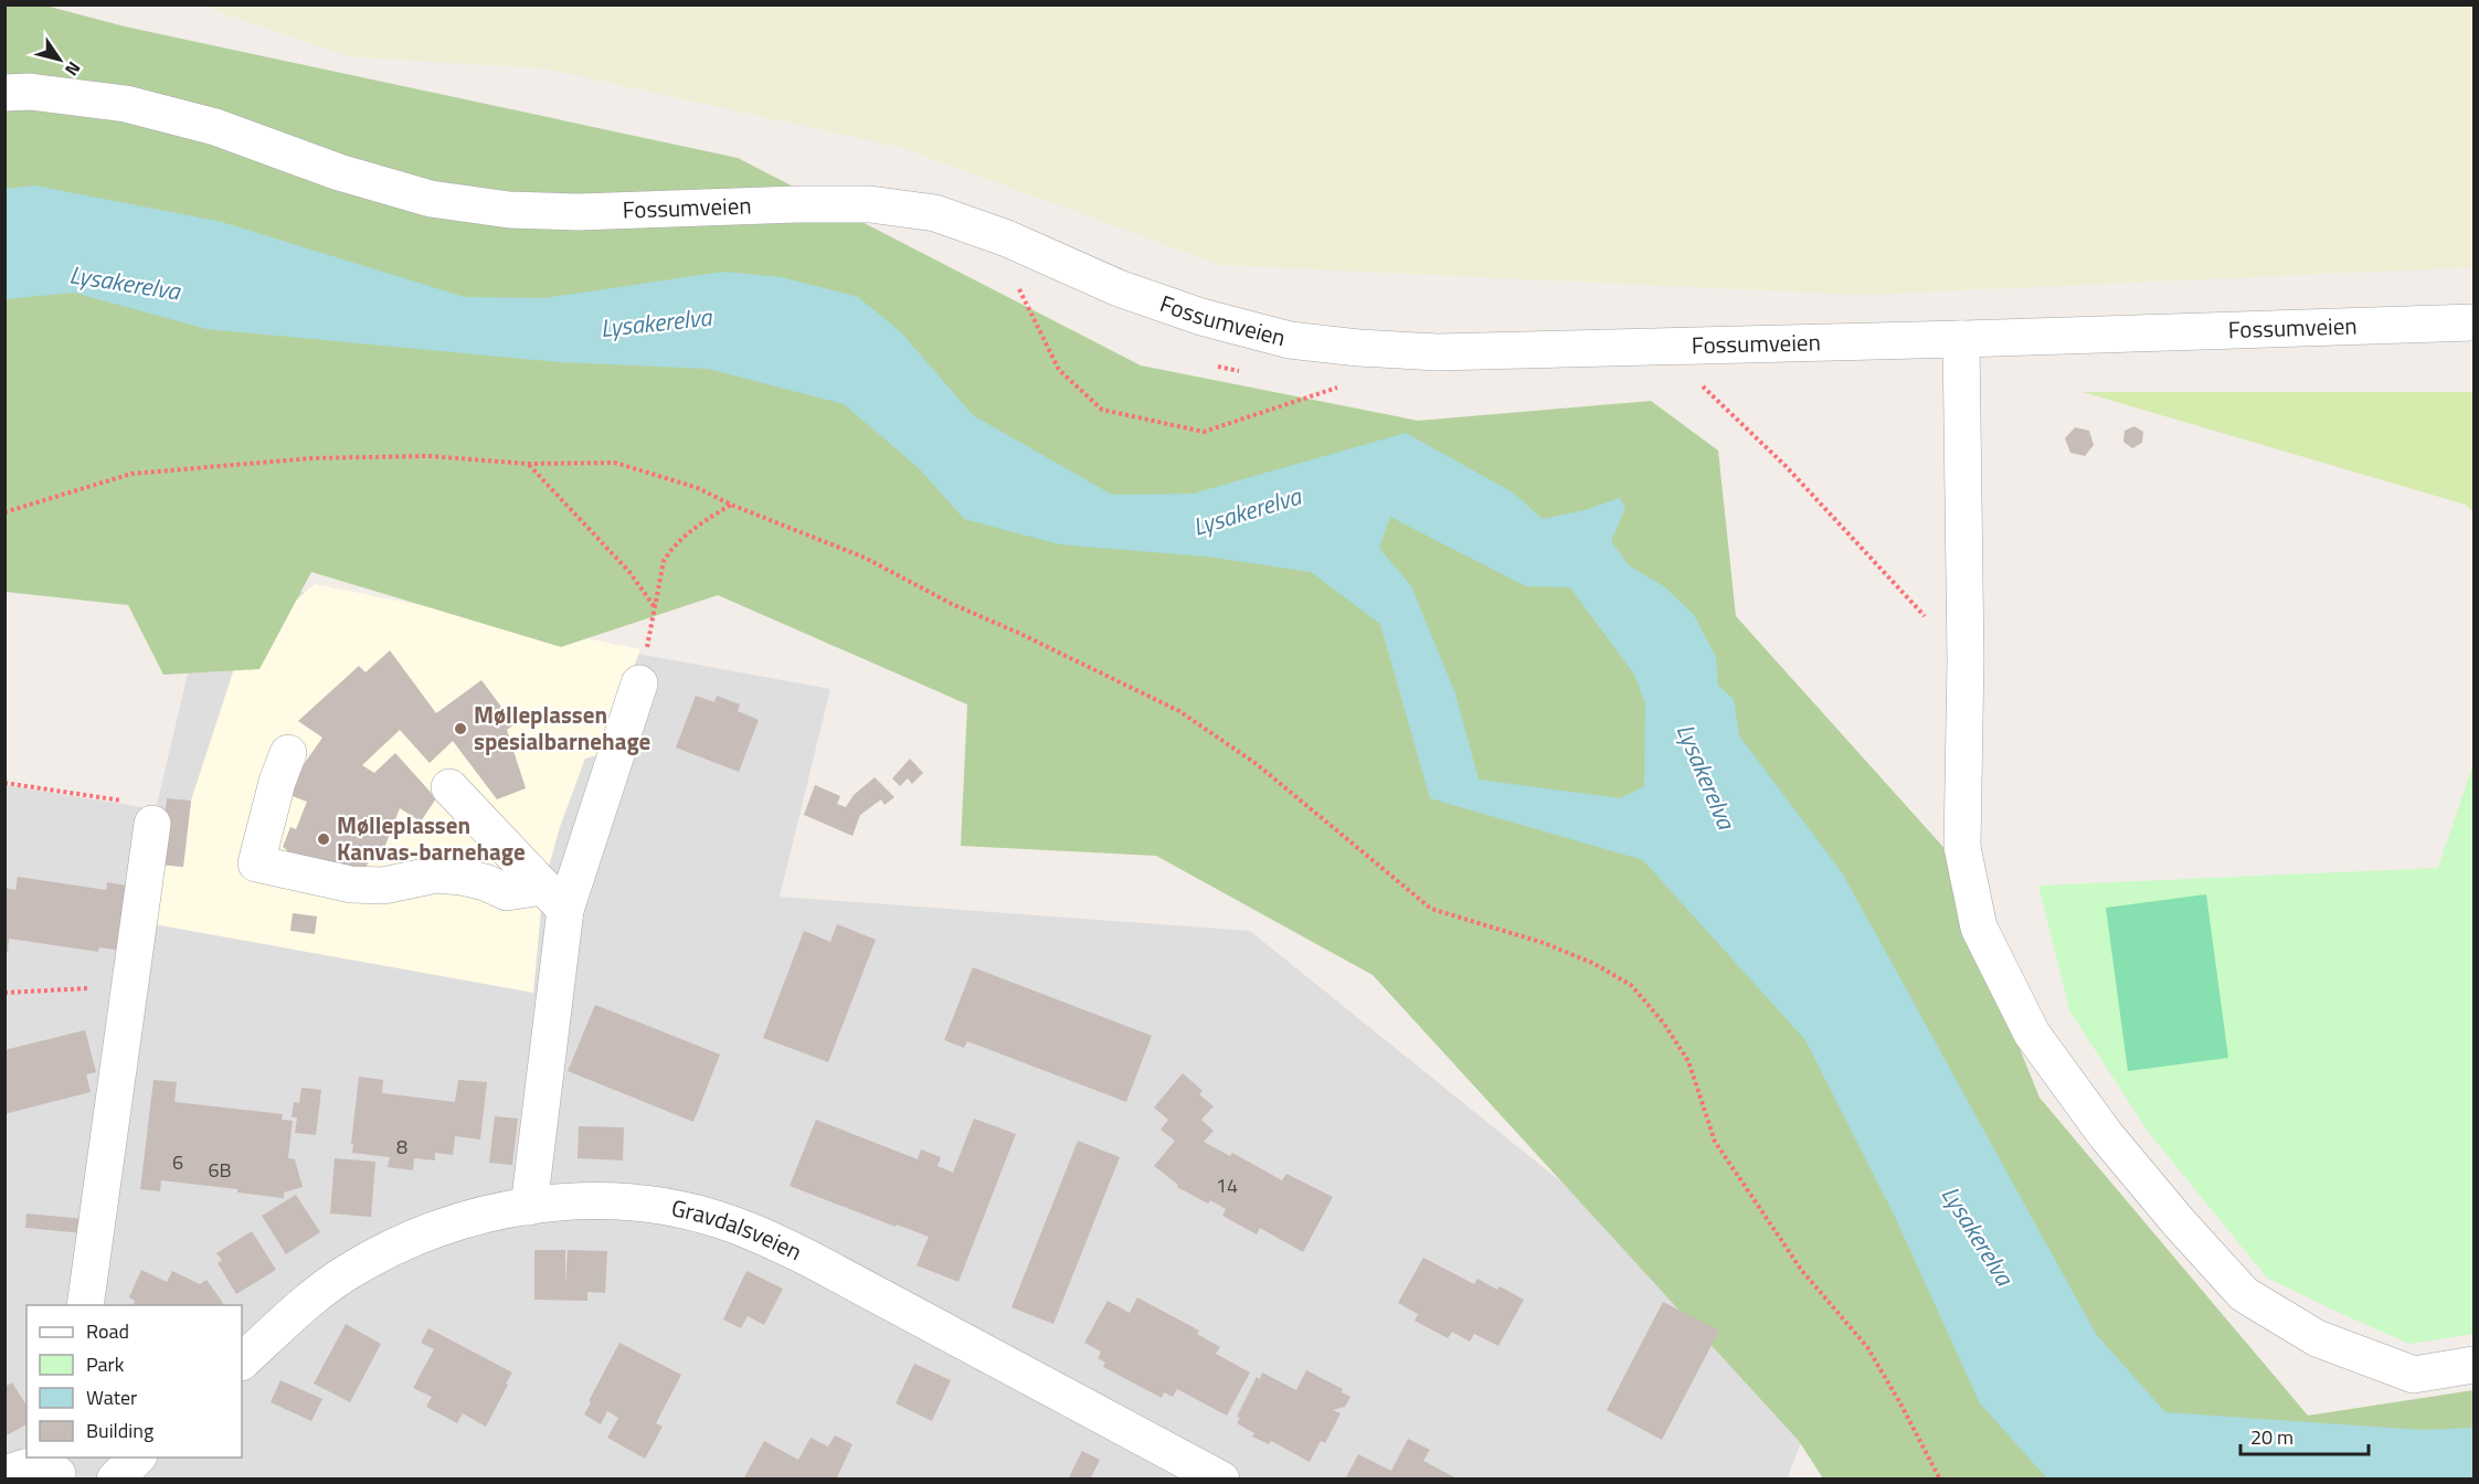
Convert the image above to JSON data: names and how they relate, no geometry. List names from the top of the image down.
{
  "streets": {
    "street": ["Fossumveien", "Gravdalsveien"]
  },
  "water": ["Lysakerelva"],
  "places": ["Mølleplassen spesialbarnehage", "Mølleplassen Kanvas-barnehage"],
  "house_numbers": [
    "8",
    "6",
    "6B",
    "14"
  ],
  "legend": [
    "Road",
    "Park",
    "Water",
    "Building"
  ],
  "scale_bar": "20 m",
  "north": "bottom right"
}
